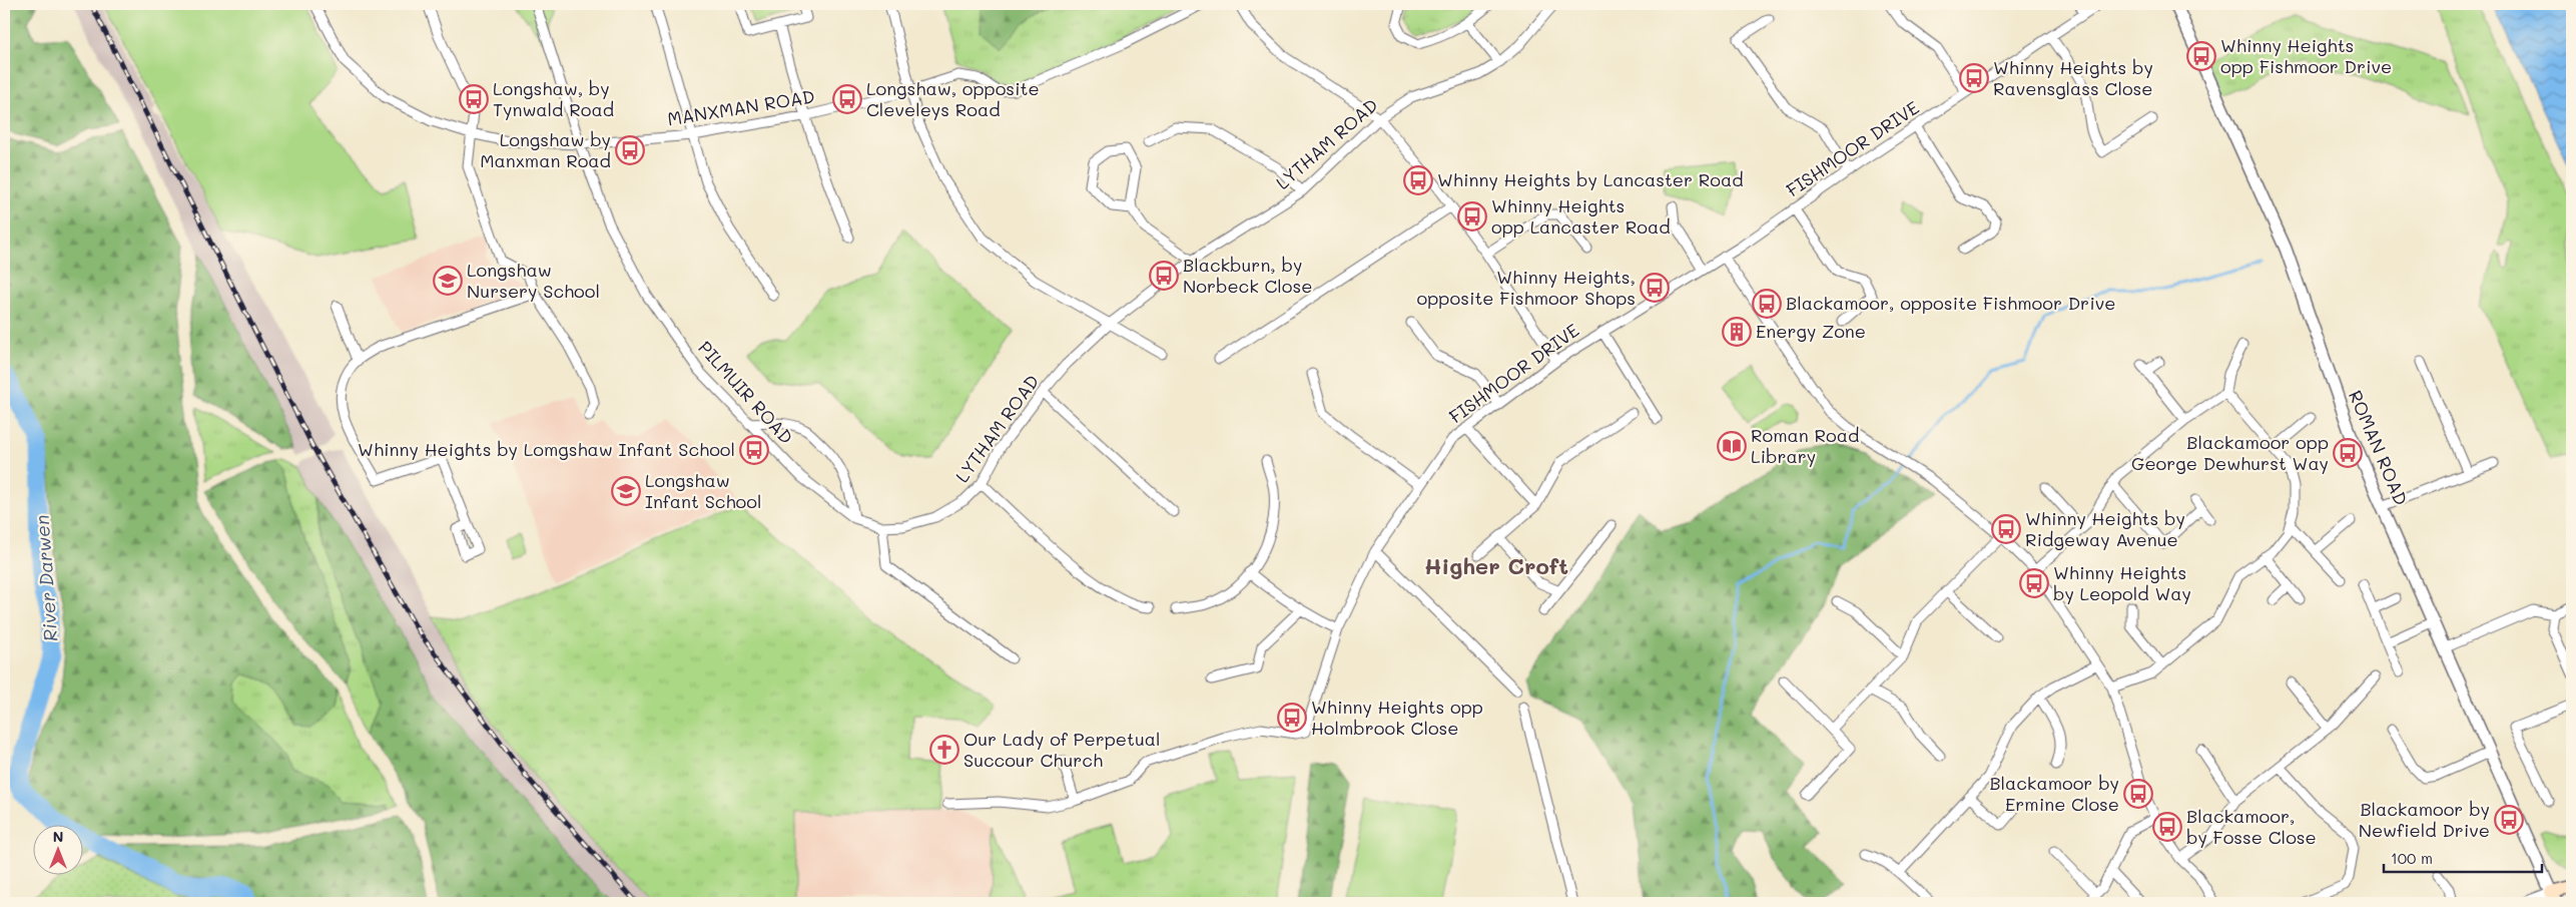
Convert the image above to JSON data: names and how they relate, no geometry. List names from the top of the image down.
{
  "streets": {
    "street": [
      "MANXMAN ROAD",
      "LYTHAM ROAD",
      "FISHMOOR DRIVE",
      "PILMUIR ROAD",
      "ROMAN ROAD"
    ]
  },
  "crossings": [
    ["MANXMAN ROAD", "PILMUIR ROAD"],
    ["LYTHAM ROAD", "PILMUIR ROAD"]
  ],
  "districts": ["Higher Croft"],
  "water": ["River Darwen"],
  "places": {
    "bus stop": [
      "Whinny Heights opp Fishmoor Drive",
      "Whinny Heights by Ravensglass Close",
      "Longshaw, by Tynwald Road",
      "Longshaw, opposite Cleveleys Road",
      "Longshaw by Manxman Road",
      "Whinny Heights by Lancaster Road",
      "Whinny Heights opp Lancaster Road",
      "Blackburn, by Norbeck Close",
      "Whinny Heights, opposite Fishmoor Shops",
      "Blackamoor, opposite Fishmoor Drive",
      "Whinny Heights by Lomgshaw Infant School",
      "Blackamoor opp George Dewhurst Way",
      "Whinny Heights by Ridgeway Avenue",
      "Whinny Heights by Leopold Way",
      "Whinny Heights opp Holmbrook Close",
      "Blackamoor by Ermine Close",
      "Blackamoor by Newfield Drive",
      "Blackamoor, by Fosse Close"
    ],
    "school or university": ["Longshaw Nursery School", "Longshaw Infant School"],
    "building": ["Energy Zone"],
    "library": ["Roman Road Library"],
    "church": ["Our Lady of Perpetual Succour Church"]
  },
  "scale_bar": "100 m",
  "north": "top"
}
